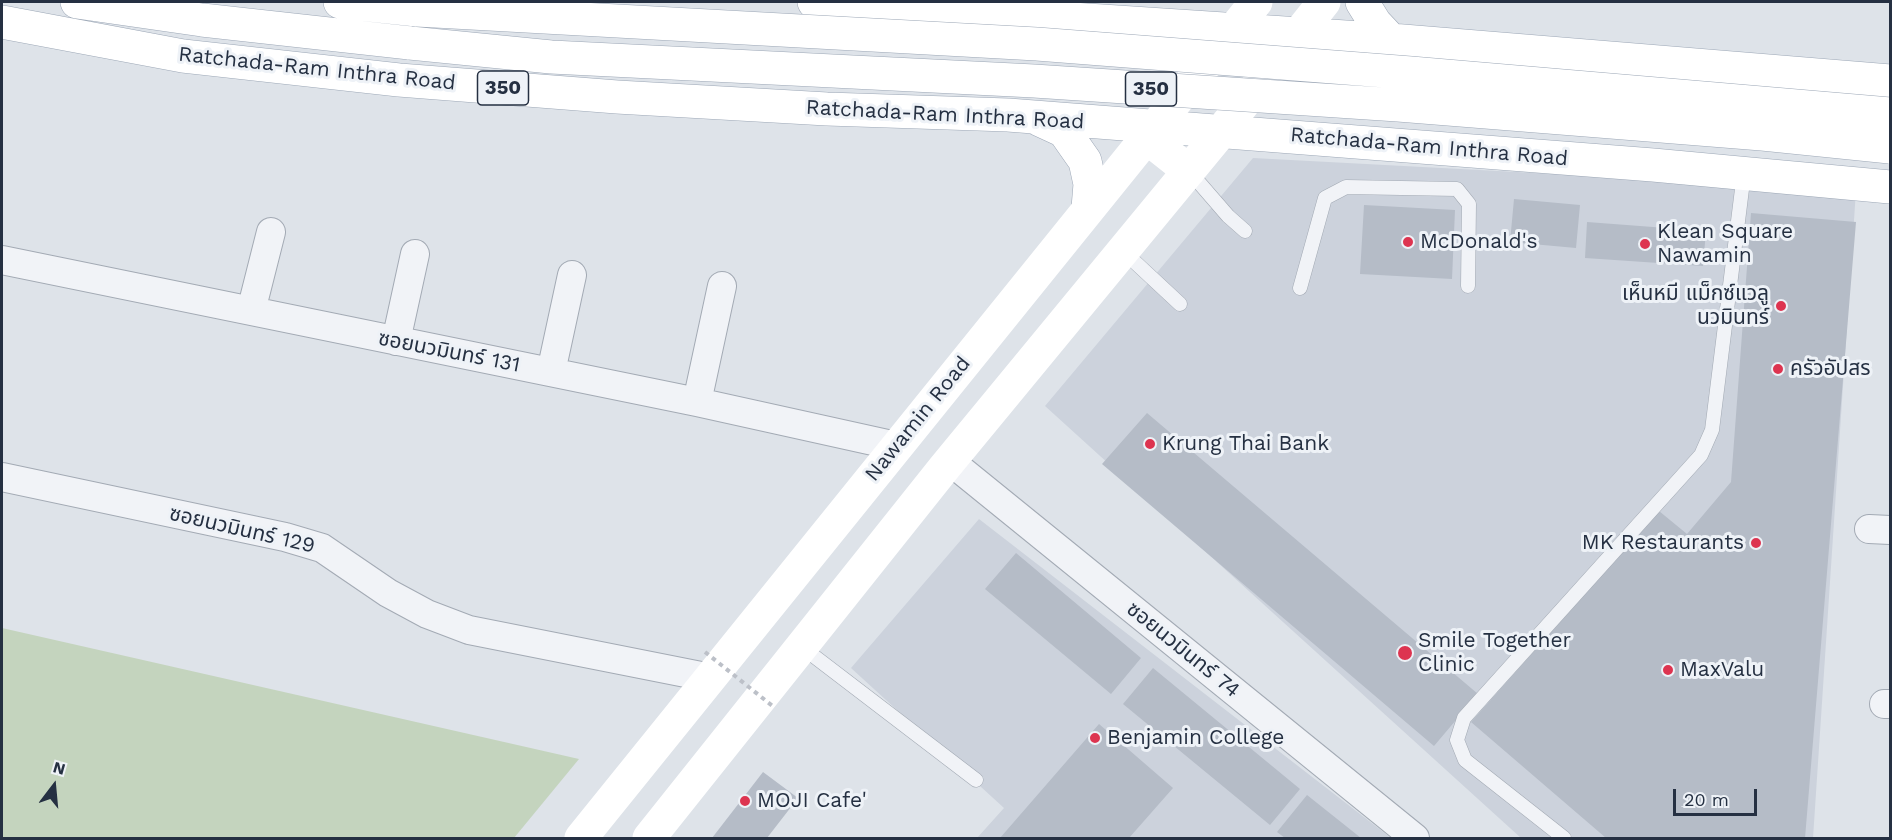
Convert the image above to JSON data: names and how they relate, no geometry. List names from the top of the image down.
{
  "streets": {
    "main road": ["Ratchada-Ram Inthra Road", "350", "Nawamin Road"],
    "street": ["ซอยนวมินทร์ 131", "ซอยนวมินทร์ 129", "ซอยนวมินทร์ 74"]
  },
  "crossings": [
    ["Ratchada-Ram Inthra Road", "Nawamin Road"],
    ["ซอยนวมินทร์ 131", "Nawamin Road"],
    ["Nawamin Road", "ซอยนวมินทร์ 129"]
  ],
  "places": [
    "McDonald's",
    "Klean Square Nawamin",
    "เห็นหมี แม็กซ์แวลู นวมินทร์",
    "ครัวอัปสร",
    "Krung Thai Bank",
    "MK Restaurants",
    "Smile Together Clinic",
    "MaxValu",
    "Benjamin College",
    "MOJI Cafe'"
  ],
  "scale_bar": "20 m",
  "north": "top"
}
